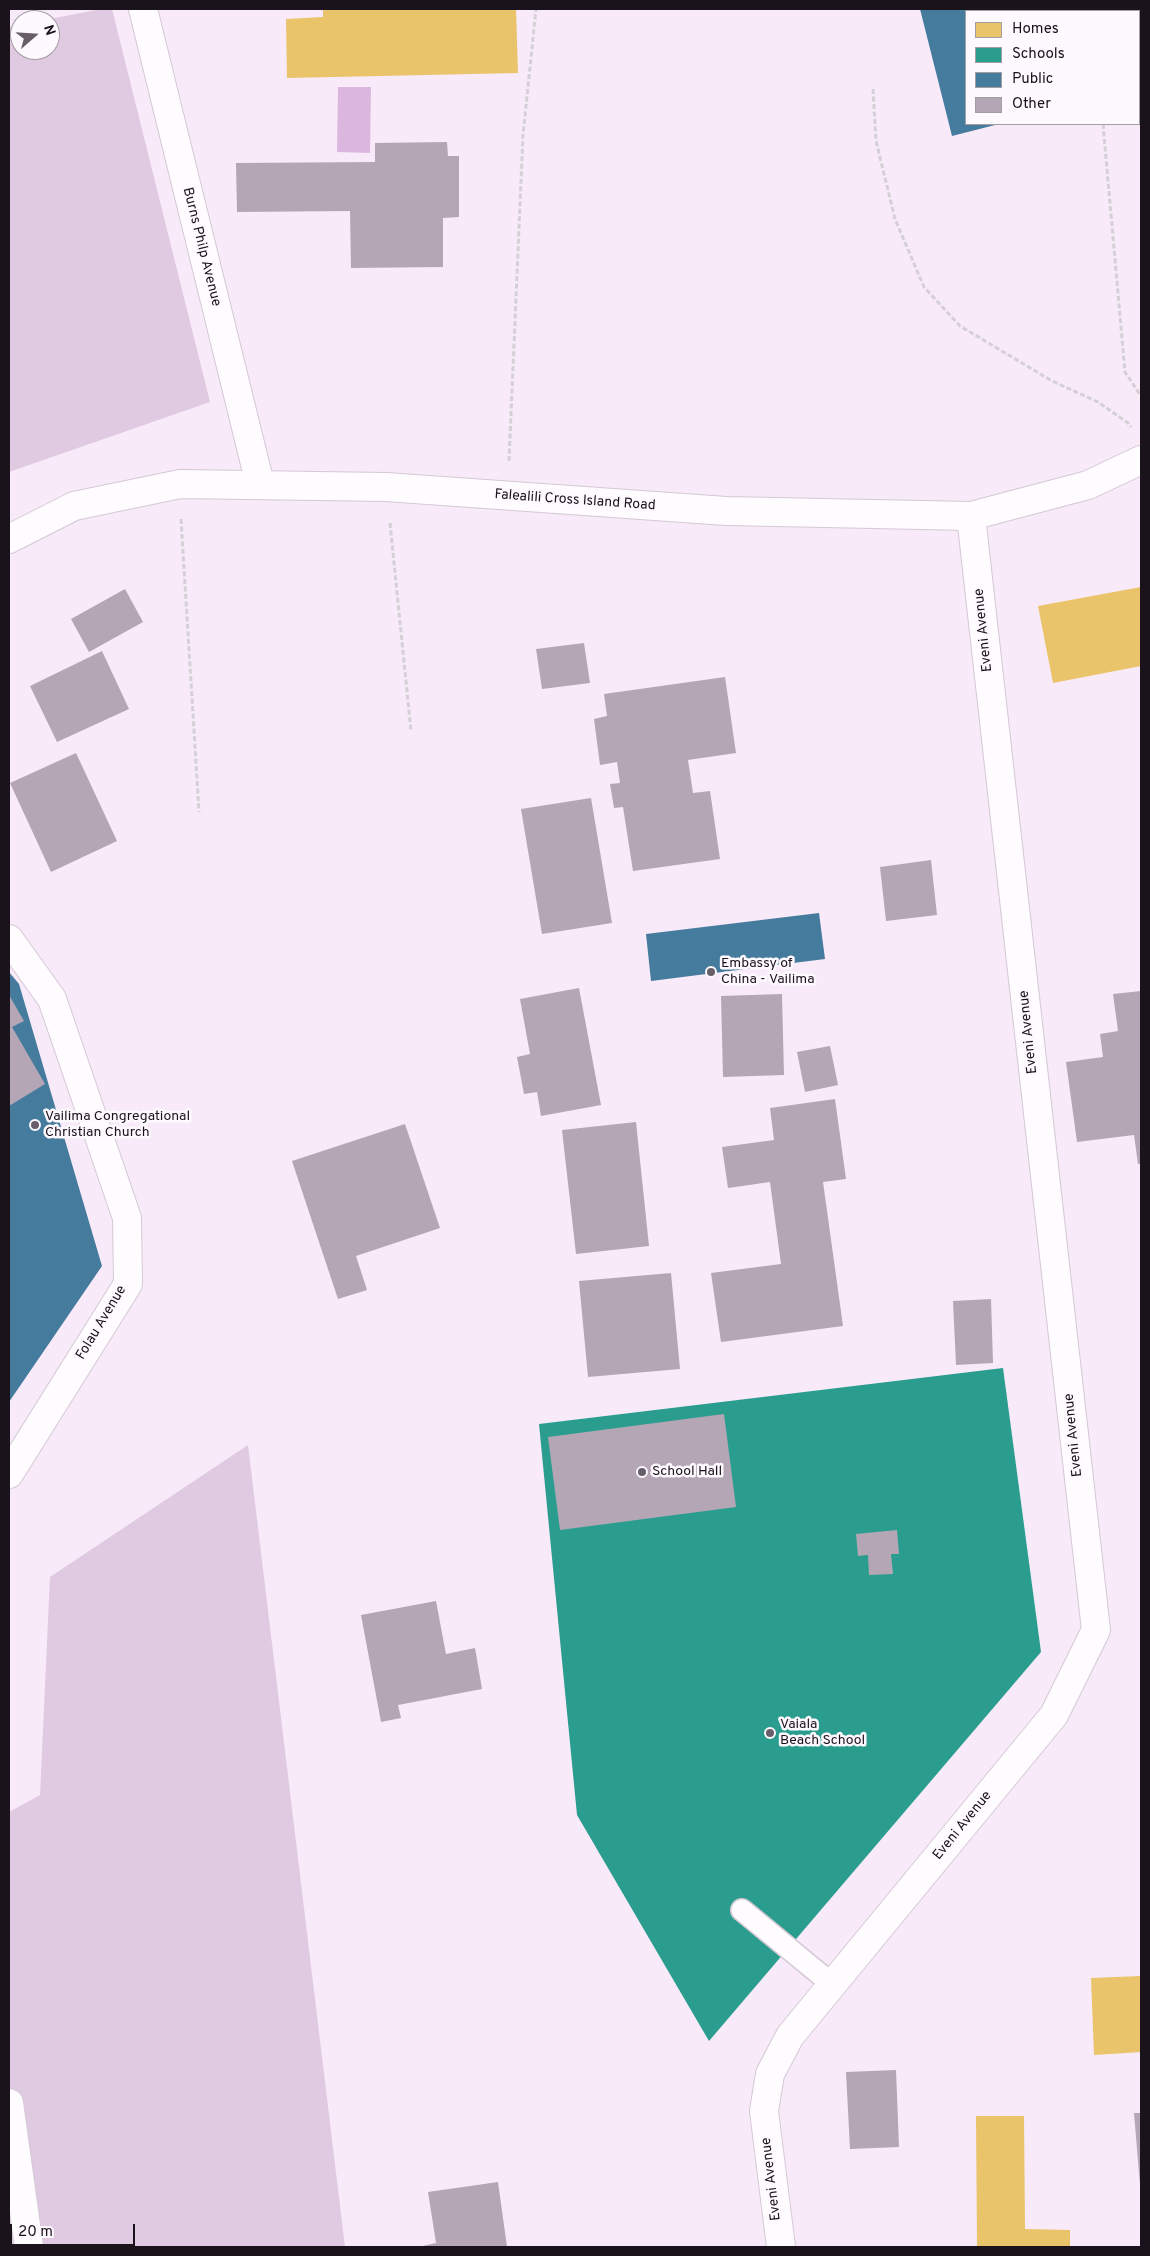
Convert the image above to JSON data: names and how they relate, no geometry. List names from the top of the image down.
{
  "streets": {
    "street": [
      "Burns Philp Avenue",
      "Falealili Cross Island Road",
      "Eveni Avenue",
      "Folau Avenue"
    ]
  },
  "crossings": [
    ["Burns Philp Avenue", "Falealili Cross Island Road"],
    ["Falealili Cross Island Road", "Eveni Avenue"]
  ],
  "places": [
    "Embassy of China - Vailima",
    "Vailima Congregational Christian Church",
    "School Hall",
    "Vaiala Beach School"
  ],
  "legend": [
    "Homes",
    "Schools",
    "Public",
    "Other"
  ],
  "scale_bar": "20 m",
  "north": "right"
}
